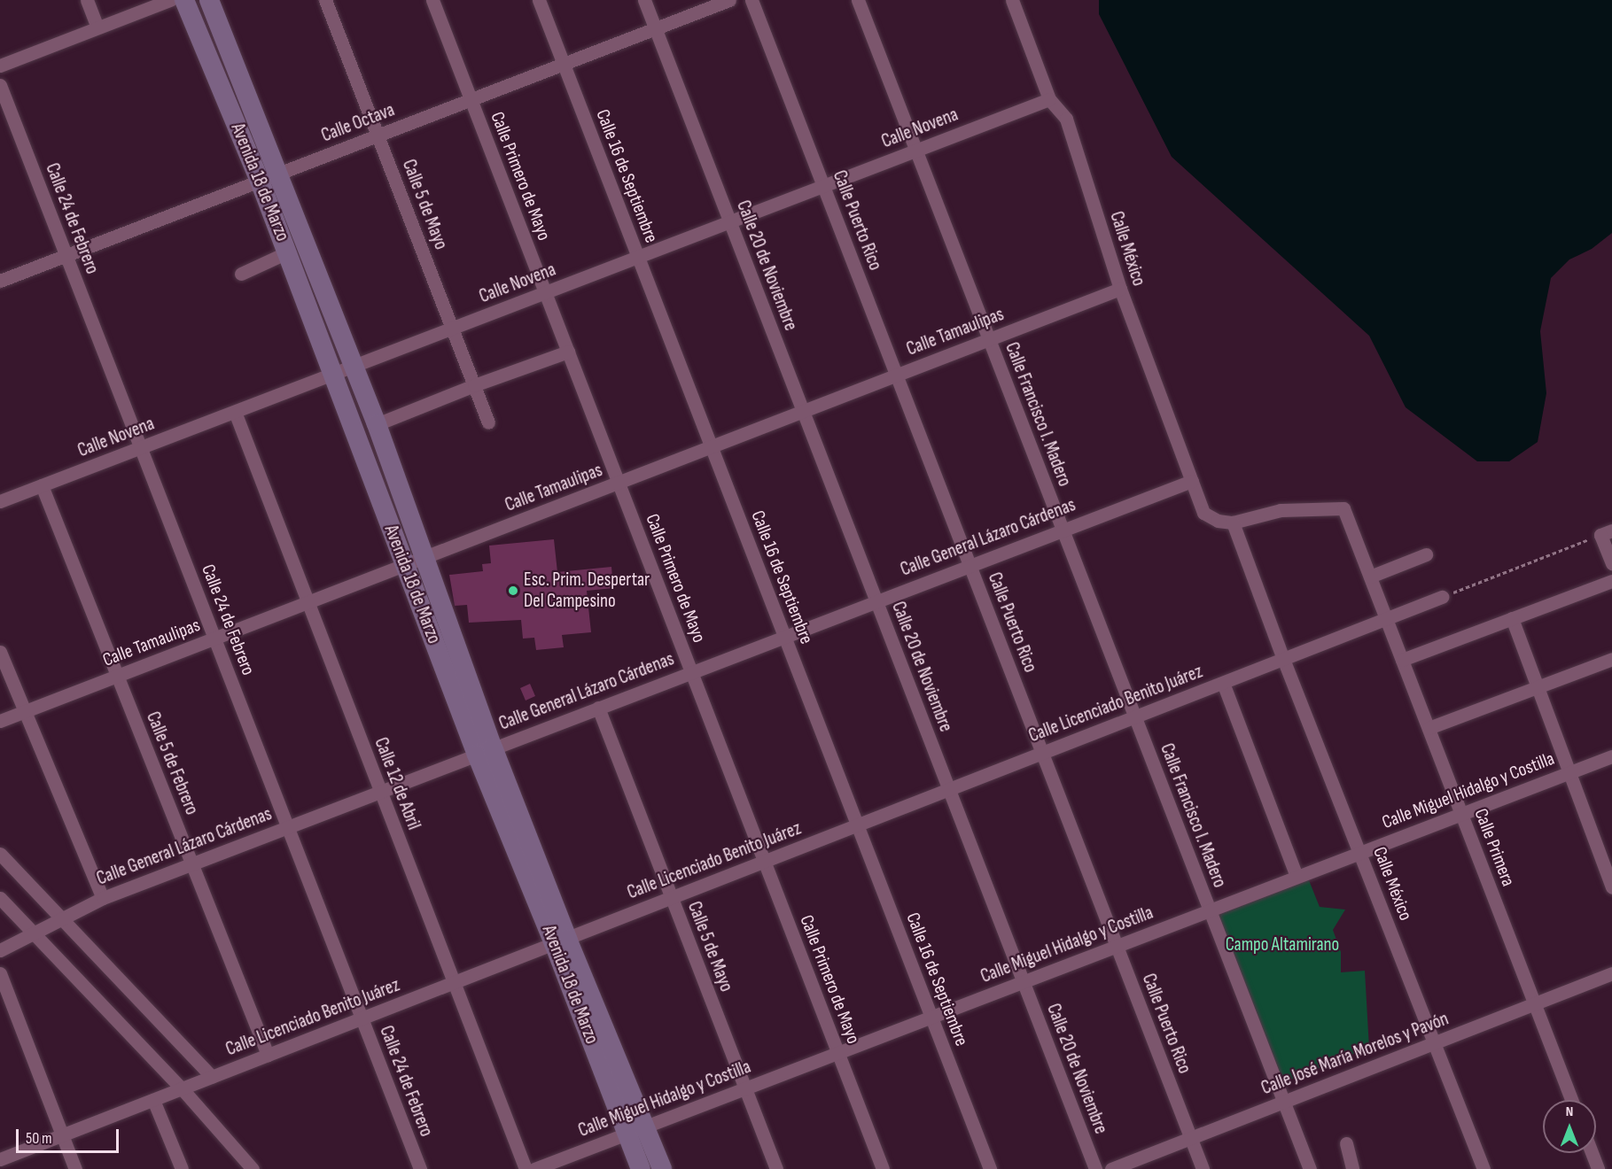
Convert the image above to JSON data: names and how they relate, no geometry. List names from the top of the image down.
{
  "streets": {
    "street": [
      "Calle Octava",
      "Calle Novena",
      "Calle Primero de Mayo",
      "Calle 16 de Septiembre",
      "Avenida 18 de Marzo",
      "Calle 5 de Mayo",
      "Calle 24 de Febrero",
      "Calle Puerto Rico",
      "Calle México",
      "Calle 20 de Noviembre",
      "Calle Tamaulipas",
      "Calle Francisco I. Madero",
      "Calle General Lázaro Cárdenas",
      "Calle Licenciado Benito Juárez",
      "Calle 5 de Febrero",
      "Calle 12 de Abril",
      "Calle Miguel Hidalgo y Costilla",
      "Calle Primera",
      "Calle José María Morelos y Pavón"
    ]
  },
  "crossings": [
    ["Calle Octava", "Calle Primero de Mayo"],
    ["Calle Octava", "Calle 16 de Septiembre"],
    ["Calle Octava", "Avenida 18 de Marzo"],
    ["Calle Octava", "Calle 5 de Mayo"],
    ["Calle Octava", "Calle 24 de Febrero"],
    ["Calle Octava", "Calle 20 de Noviembre"],
    ["Calle Novena", "Calle Primero de Mayo"],
    ["Calle Novena", "Calle 16 de Septiembre"],
    ["Calle Novena", "Avenida 18 de Marzo"],
    ["Calle Novena", "Calle 5 de Mayo"],
    ["Calle Novena", "Calle 24 de Febrero"],
    ["Calle Novena", "Calle Puerto Rico"],
    ["Calle Novena", "Calle México"],
    ["Calle Novena", "Calle 20 de Noviembre"],
    ["Calle Novena", "Calle Francisco I. Madero"],
    ["Calle Novena", "Calle 5 de Febrero"],
    ["Calle Novena", "Calle 12 de Abril"],
    ["Calle Primero de Mayo", "Calle Tamaulipas"],
    ["Calle Primero de Mayo", "Calle General Lázaro Cárdenas"],
    ["Calle Primero de Mayo", "Calle Licenciado Benito Juárez"],
    ["Calle Primero de Mayo", "Calle Miguel Hidalgo y Costilla"],
    ["Calle 16 de Septiembre", "Calle Tamaulipas"],
    ["Calle 16 de Septiembre", "Calle General Lázaro Cárdenas"],
    ["Calle 16 de Septiembre", "Calle Licenciado Benito Juárez"],
    ["Calle 16 de Septiembre", "Calle Miguel Hidalgo y Costilla"],
    ["Avenida 18 de Marzo", "Calle Tamaulipas"],
    ["Avenida 18 de Marzo", "Calle General Lázaro Cárdenas"],
    ["Avenida 18 de Marzo", "Calle Licenciado Benito Juárez"],
    ["Avenida 18 de Marzo", "Calle Miguel Hidalgo y Costilla"],
    ["Calle 5 de Mayo", "Calle General Lázaro Cárdenas"],
    ["Calle 5 de Mayo", "Calle Licenciado Benito Juárez"],
    ["Calle 5 de Mayo", "Calle Miguel Hidalgo y Costilla"],
    ["Calle 24 de Febrero", "Calle Tamaulipas"],
    ["Calle 24 de Febrero", "Calle General Lázaro Cárdenas"],
    ["Calle 24 de Febrero", "Calle Licenciado Benito Juárez"],
    ["Calle Puerto Rico", "Calle Tamaulipas"],
    ["Calle Puerto Rico", "Calle General Lázaro Cárdenas"],
    ["Calle Puerto Rico", "Calle Licenciado Benito Juárez"],
    ["Calle Puerto Rico", "Calle Miguel Hidalgo y Costilla"],
    ["Calle Puerto Rico", "Calle José María Morelos y Pavón"],
    ["Calle México", "Calle Tamaulipas"],
    ["Calle México", "Calle General Lázaro Cárdenas"],
    ["Calle México", "Calle Licenciado Benito Juárez"],
    ["Calle México", "Calle Miguel Hidalgo y Costilla"],
    ["Calle México", "Calle Primera"],
    ["Calle México", "Calle José María Morelos y Pavón"],
    ["Calle 20 de Noviembre", "Calle Tamaulipas"],
    ["Calle 20 de Noviembre", "Calle General Lázaro Cárdenas"],
    ["Calle 20 de Noviembre", "Calle Licenciado Benito Juárez"],
    ["Calle 20 de Noviembre", "Calle Miguel Hidalgo y Costilla"],
    ["Calle Tamaulipas", "Calle Francisco I. Madero"],
    ["Calle Tamaulipas", "Calle 5 de Febrero"],
    ["Calle Tamaulipas", "Calle 12 de Abril"],
    ["Calle Francisco I. Madero", "Calle General Lázaro Cárdenas"],
    ["Calle Francisco I. Madero", "Calle Licenciado Benito Juárez"],
    ["Calle Francisco I. Madero", "Calle Miguel Hidalgo y Costilla"],
    ["Calle Francisco I. Madero", "Calle José María Morelos y Pavón"],
    ["Calle General Lázaro Cárdenas", "Calle 5 de Febrero"],
    ["Calle General Lázaro Cárdenas", "Calle 12 de Abril"],
    ["Calle Licenciado Benito Juárez", "Calle 5 de Febrero"],
    ["Calle Licenciado Benito Juárez", "Calle 12 de Abril"],
    ["Calle Licenciado Benito Juárez", "Calle Primera"],
    ["Calle Miguel Hidalgo y Costilla", "Calle Primera"],
    ["Calle Primera", "Calle José María Morelos y Pavón"]
  ],
  "parks": ["Campo Altamirano"],
  "places": ["Esc. Prim. Despertar Del Campesino"],
  "scale_bar": "50 m",
  "north": "top"
}
